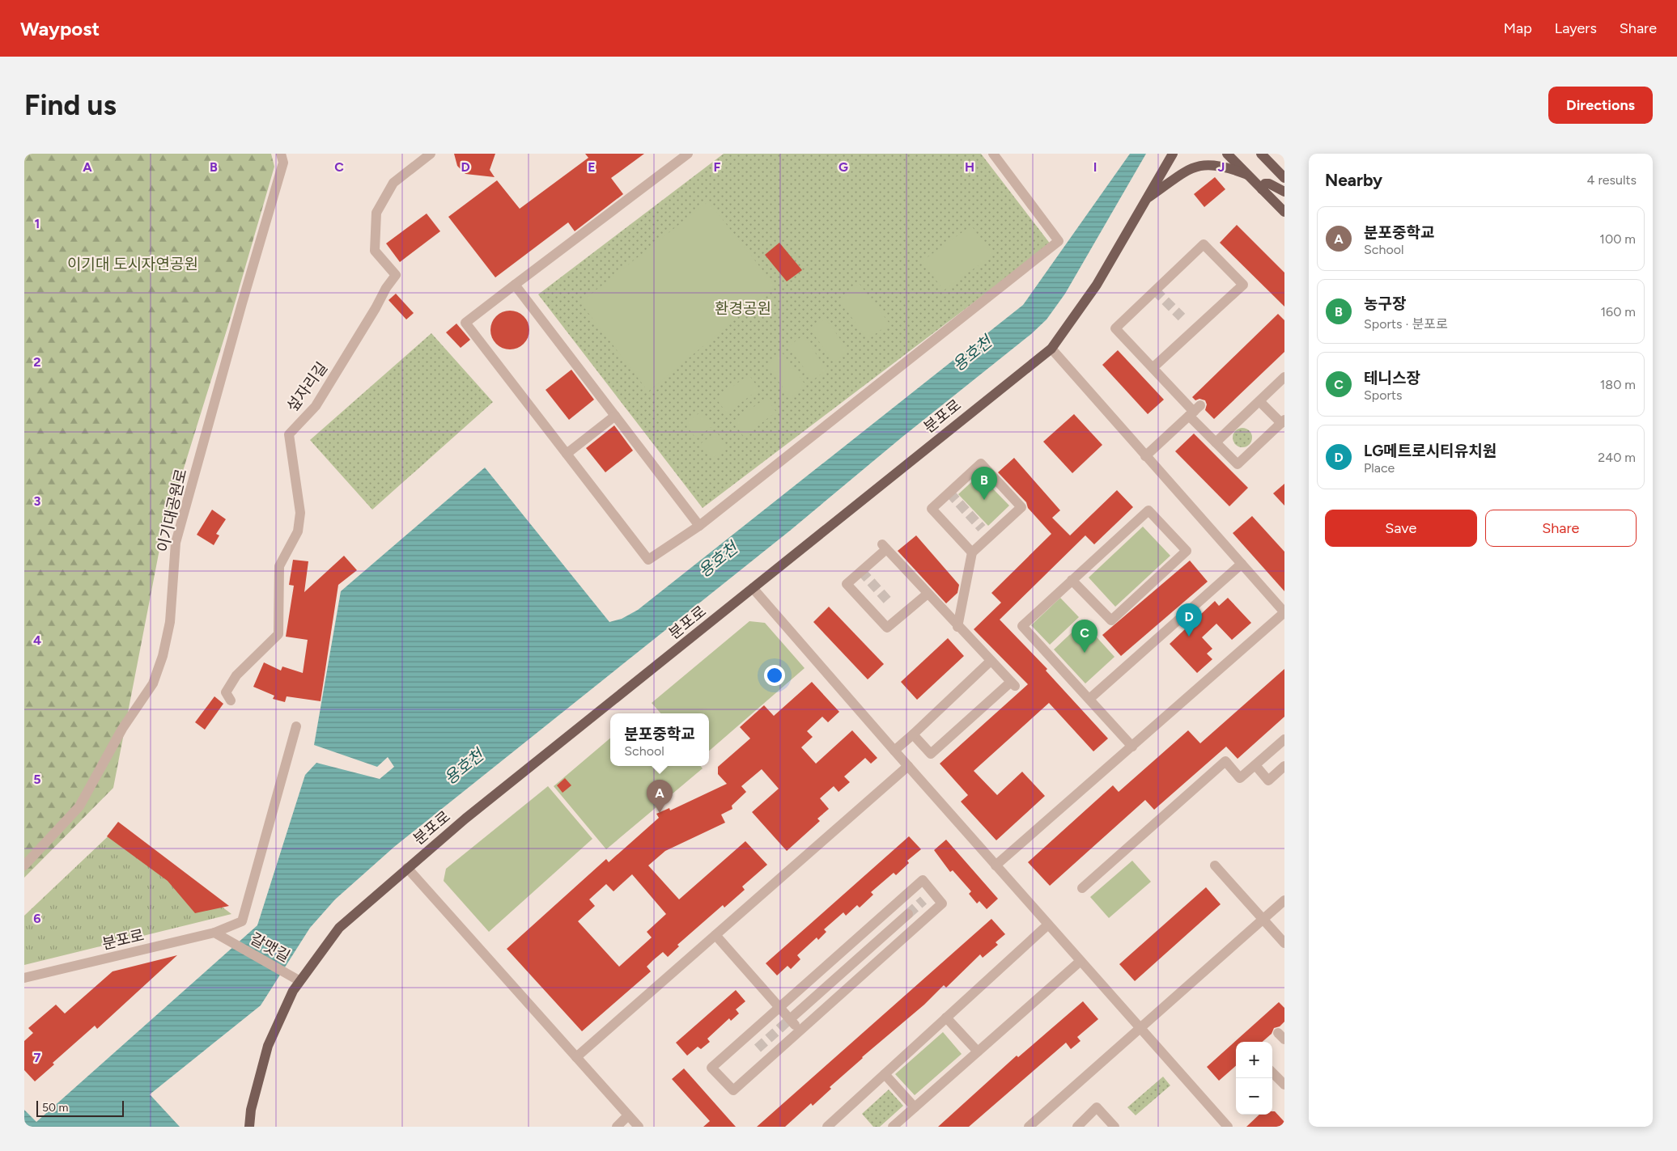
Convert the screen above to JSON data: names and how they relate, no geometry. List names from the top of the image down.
{
  "streets": {
    "main road": ["분포로"],
    "street": ["섶자리길", "이기대공원로", "갈맷길"]
  },
  "crossings": [
    ["분포로", "갈맷길"]
  ],
  "water": ["용호천"],
  "parks": ["이기대 도시자연공원", "환경공원"],
  "scale_bar": "50 m",
  "page": {
    "header": "Waypost",
    "nav": ["Map", "Layers", "Share"],
    "buttons": [
      "Directions",
      ["Save", "Share"]
    ],
    "title": "Find us",
    "heading": ["Nearby", "4 results"],
    "list": [
      {
        "mark": "A",
        "name": "분포중학교",
        "note": "School",
        "value": "100 m"
      },
      {
        "mark": "B",
        "name": "농구장",
        "note": "Sports · 분포로",
        "value": "160 m"
      },
      {
        "mark": "C",
        "name": "테니스장",
        "note": "Sports",
        "value": "180 m"
      },
      {
        "mark": "D",
        "name": "LG메트로시티유치원",
        "note": "Place",
        "value": "240 m"
      }
    ],
    "pins": [
      "B",
      "D",
      "C",
      "A"
    ],
    "popup": ["분포중학교", "School"],
    "map_buttons": ["+", "−"],
    "scale": "50 m"
  },
  "grid": {
    "columns": [
      "A",
      "B",
      "C",
      "D",
      "E",
      "F",
      "G",
      "H",
      "I",
      "J"
    ],
    "rows": [
      "1",
      "2",
      "3",
      "4",
      "5",
      "6",
      "7"
    ]
  }
}
